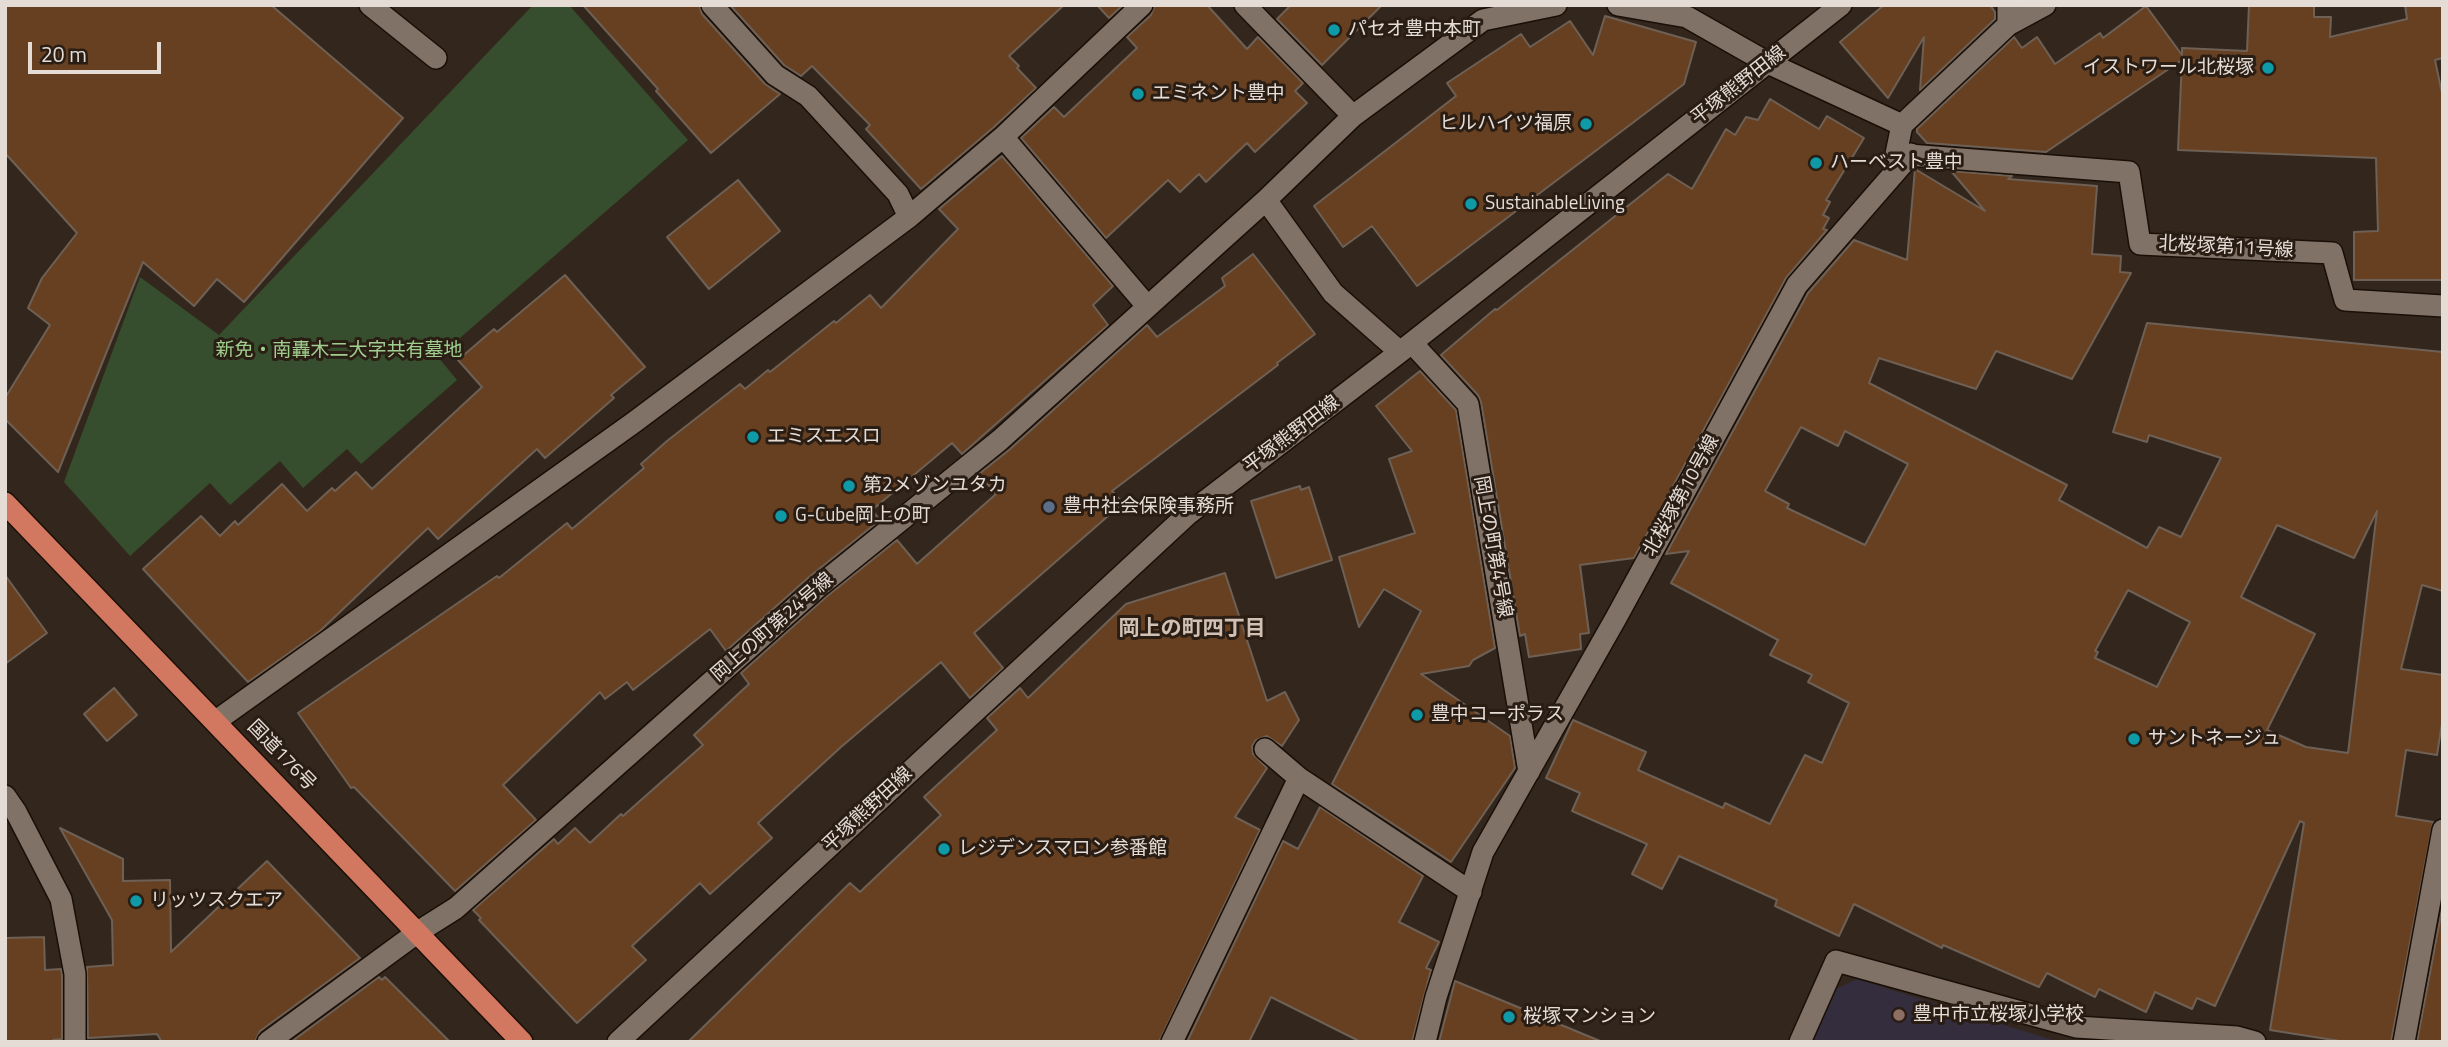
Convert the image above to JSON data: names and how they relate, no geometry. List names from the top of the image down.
{
  "streets": {
    "highway": ["国道176号"],
    "street": [
      "平塚熊野田線",
      "北桜塚第11号線",
      "北桜塚第10号線",
      "岡上の町第4号線",
      "岡上の町第24号線"
    ]
  },
  "crossings": [
    ["平塚熊野田線", "岡上の町第4号線"],
    ["北桜塚第11号線", "北桜塚第10号線"],
    ["北桜塚第10号線", "岡上の町第4号線"],
    ["岡上の町第4号線", "岡上の町第24号線"],
    ["岡上の町第24号線", "国道176号"]
  ],
  "districts": ["岡上の町四丁目"],
  "parks": ["新免・南轟木二大字共有墓地"],
  "places": [
    "パセオ豊中本町",
    "イストワール北桜塚",
    "エミネント豊中",
    "ヒルハイツ福原",
    "ハーベスト豊中",
    "SustainableLiving",
    "エミスエスロ",
    "第2メゾンユタカ",
    "豊中社会保険事務所",
    "G-Cube岡上の町",
    "豊中コーポラス",
    "サントネージュ",
    "レジデンスマロン参番館",
    "リッツスクエア",
    "豊中市立桜塚小学校",
    "桜塚マンション"
  ],
  "scale_bar": "20 m"
}
